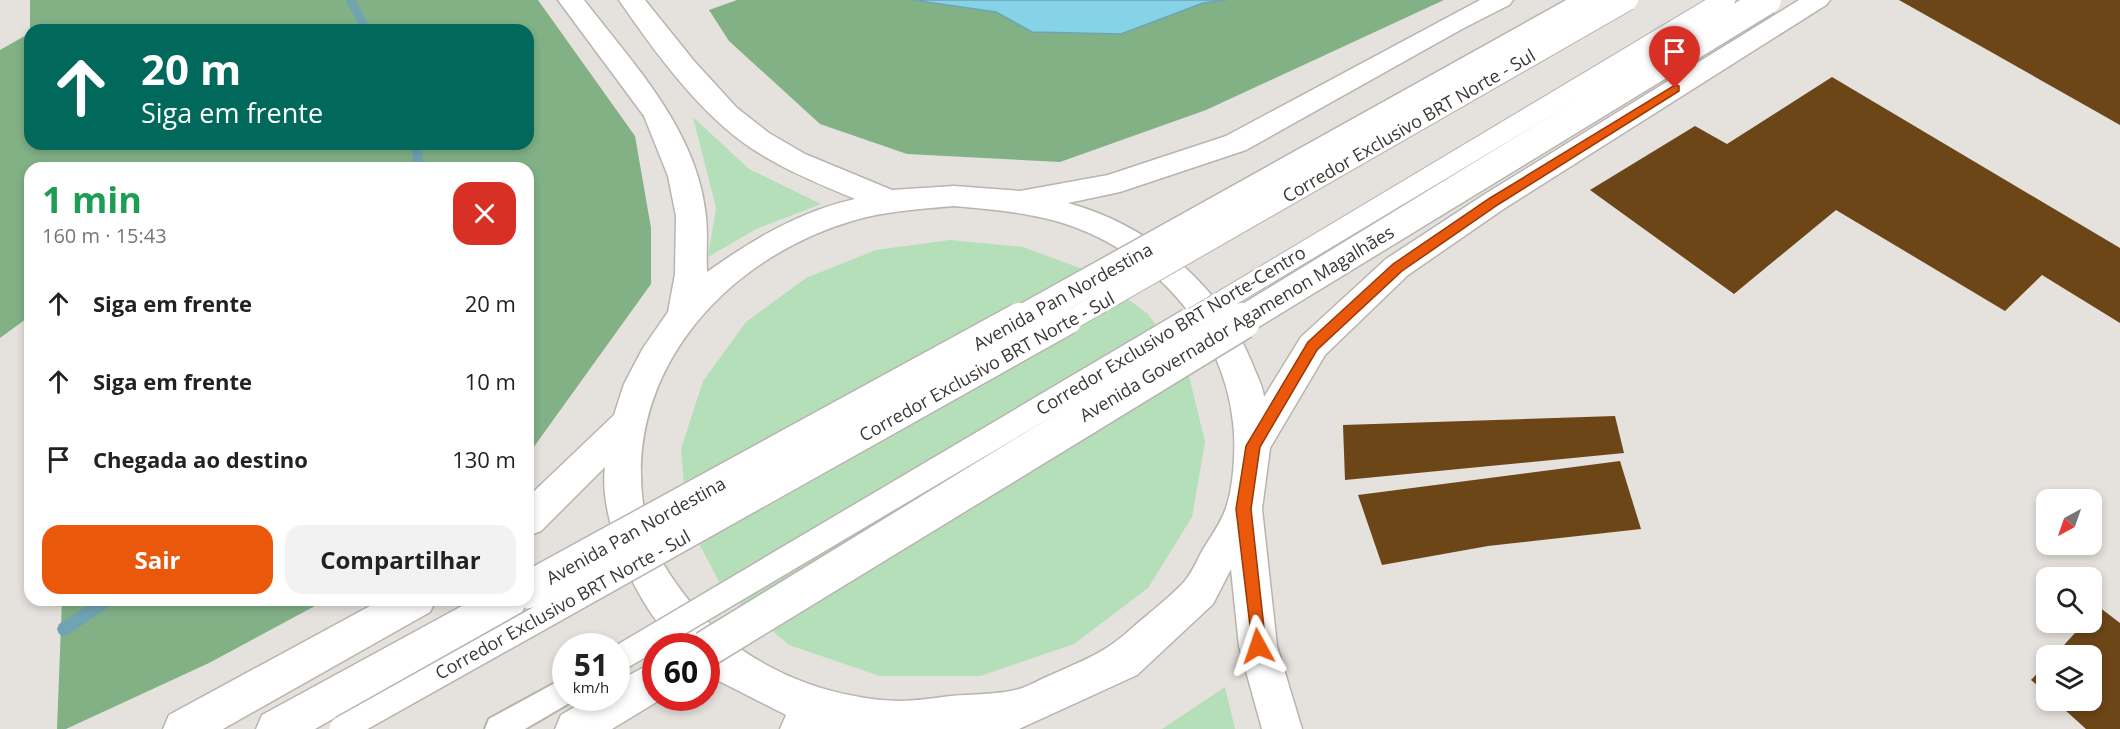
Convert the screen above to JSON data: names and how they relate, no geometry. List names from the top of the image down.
{
  "streets": {
    "main road": ["Avenida Pan Nordestina", "Avenida Governador Agamenon Magalhães"],
    "lane": ["Corredor Exclusivo BRT Norte - Sul", "Corredor Exclusivo BRT Norte-Centro"]
  },
  "north": "bottom left",
  "page": {
    "turn": ["20 m", "Siga em frente"],
    "heading": ["1 min", "160 m · 15:43"],
    "list": [
      {
        "name": "Siga em frente",
        "value": "20 m"
      },
      {
        "name": "Siga em frente",
        "value": "10 m"
      },
      {
        "name": "Chegada ao destino",
        "value": "130 m"
      }
    ],
    "buttons": ["Sair", "Compartilhar"],
    "speed": "51 km/h",
    "limit": "60"
  }
}
